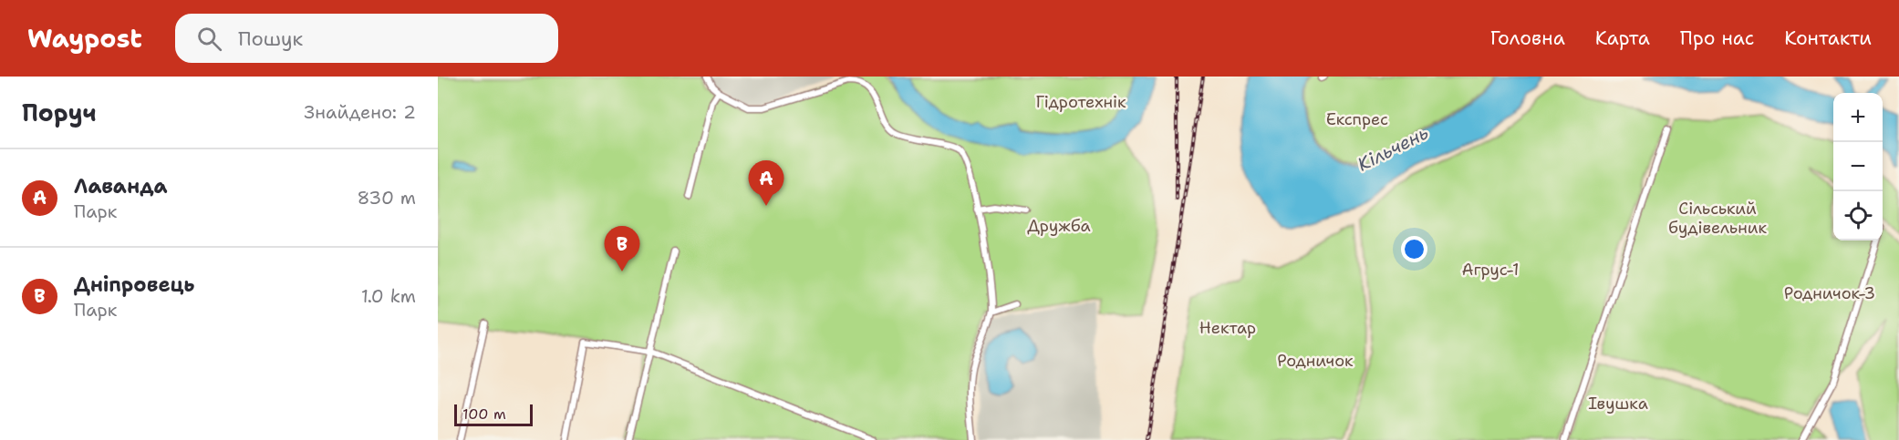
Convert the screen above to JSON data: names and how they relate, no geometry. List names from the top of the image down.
{
  "water": ["Кільчень"],
  "parks": [
    "Гідротехнік",
    "Експрес",
    "Сільський будівельник",
    "Дружба",
    "Агрус-1",
    "Родничок-3",
    "Нектар",
    "Родничок",
    "Івушка"
  ],
  "scale_bar": "100 m",
  "page": {
    "header": "Waypost",
    "search": "Пошук",
    "nav": [
      "Головна",
      "Карта",
      "Про нас",
      "Контакти"
    ],
    "heading": ["Поруч", "Знайдено: 2"],
    "map_buttons": ["+", "−"],
    "list": [
      {
        "mark": "A",
        "name": "Лаванда",
        "note": "Парк",
        "value": "830 m"
      },
      {
        "mark": "B",
        "name": "Дніпровець",
        "note": "Парк",
        "value": "1.0 km"
      }
    ],
    "pins": ["A", "B"],
    "scale": "100 m"
  }
}
